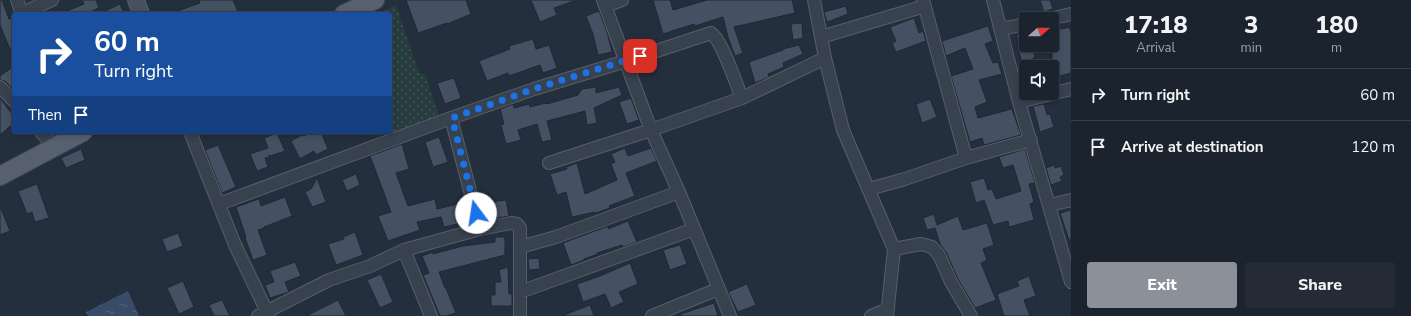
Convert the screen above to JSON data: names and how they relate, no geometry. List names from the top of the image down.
{
  "north": "right",
  "page": {
    "eta": [
      "17:18",
      "Arrival",
      "3",
      "min",
      "180",
      "m"
    ],
    "turn": ["60 m", "Turn right"],
    "list": [
      {
        "name": "Turn right",
        "value": "60 m"
      },
      {
        "name": "Arrive at destination",
        "value": "120 m"
      }
    ],
    "then": "Then",
    "buttons": ["Exit", "Share"]
  }
}
